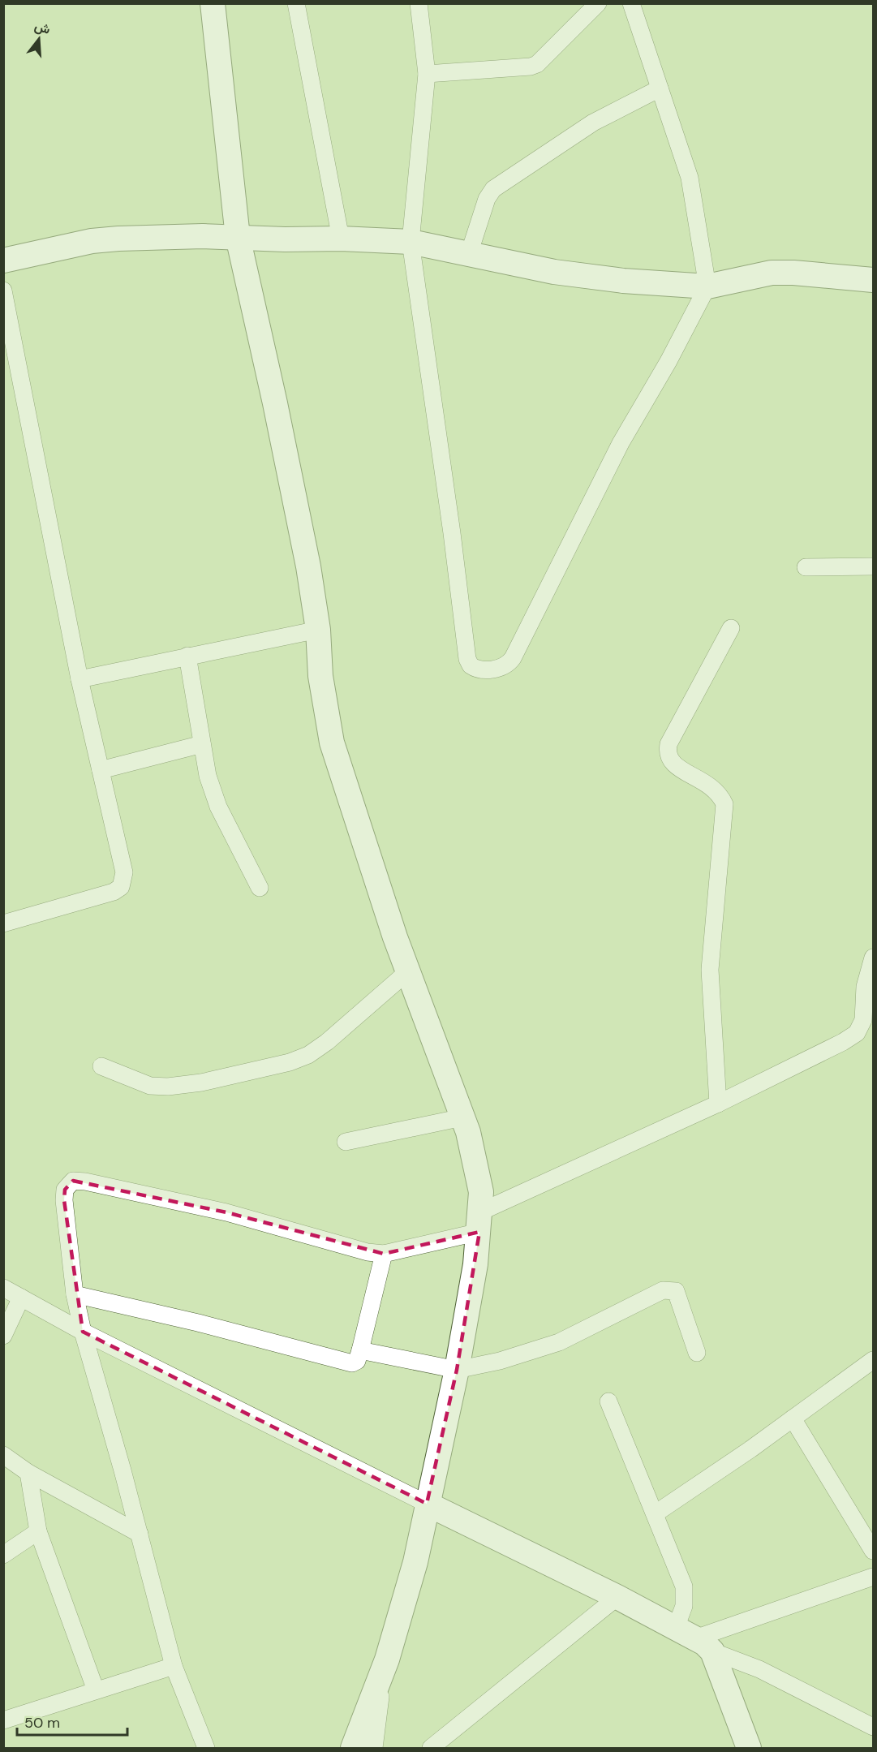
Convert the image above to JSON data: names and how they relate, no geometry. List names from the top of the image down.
{
  "scale_bar": "50 m",
  "north": "top"
}
